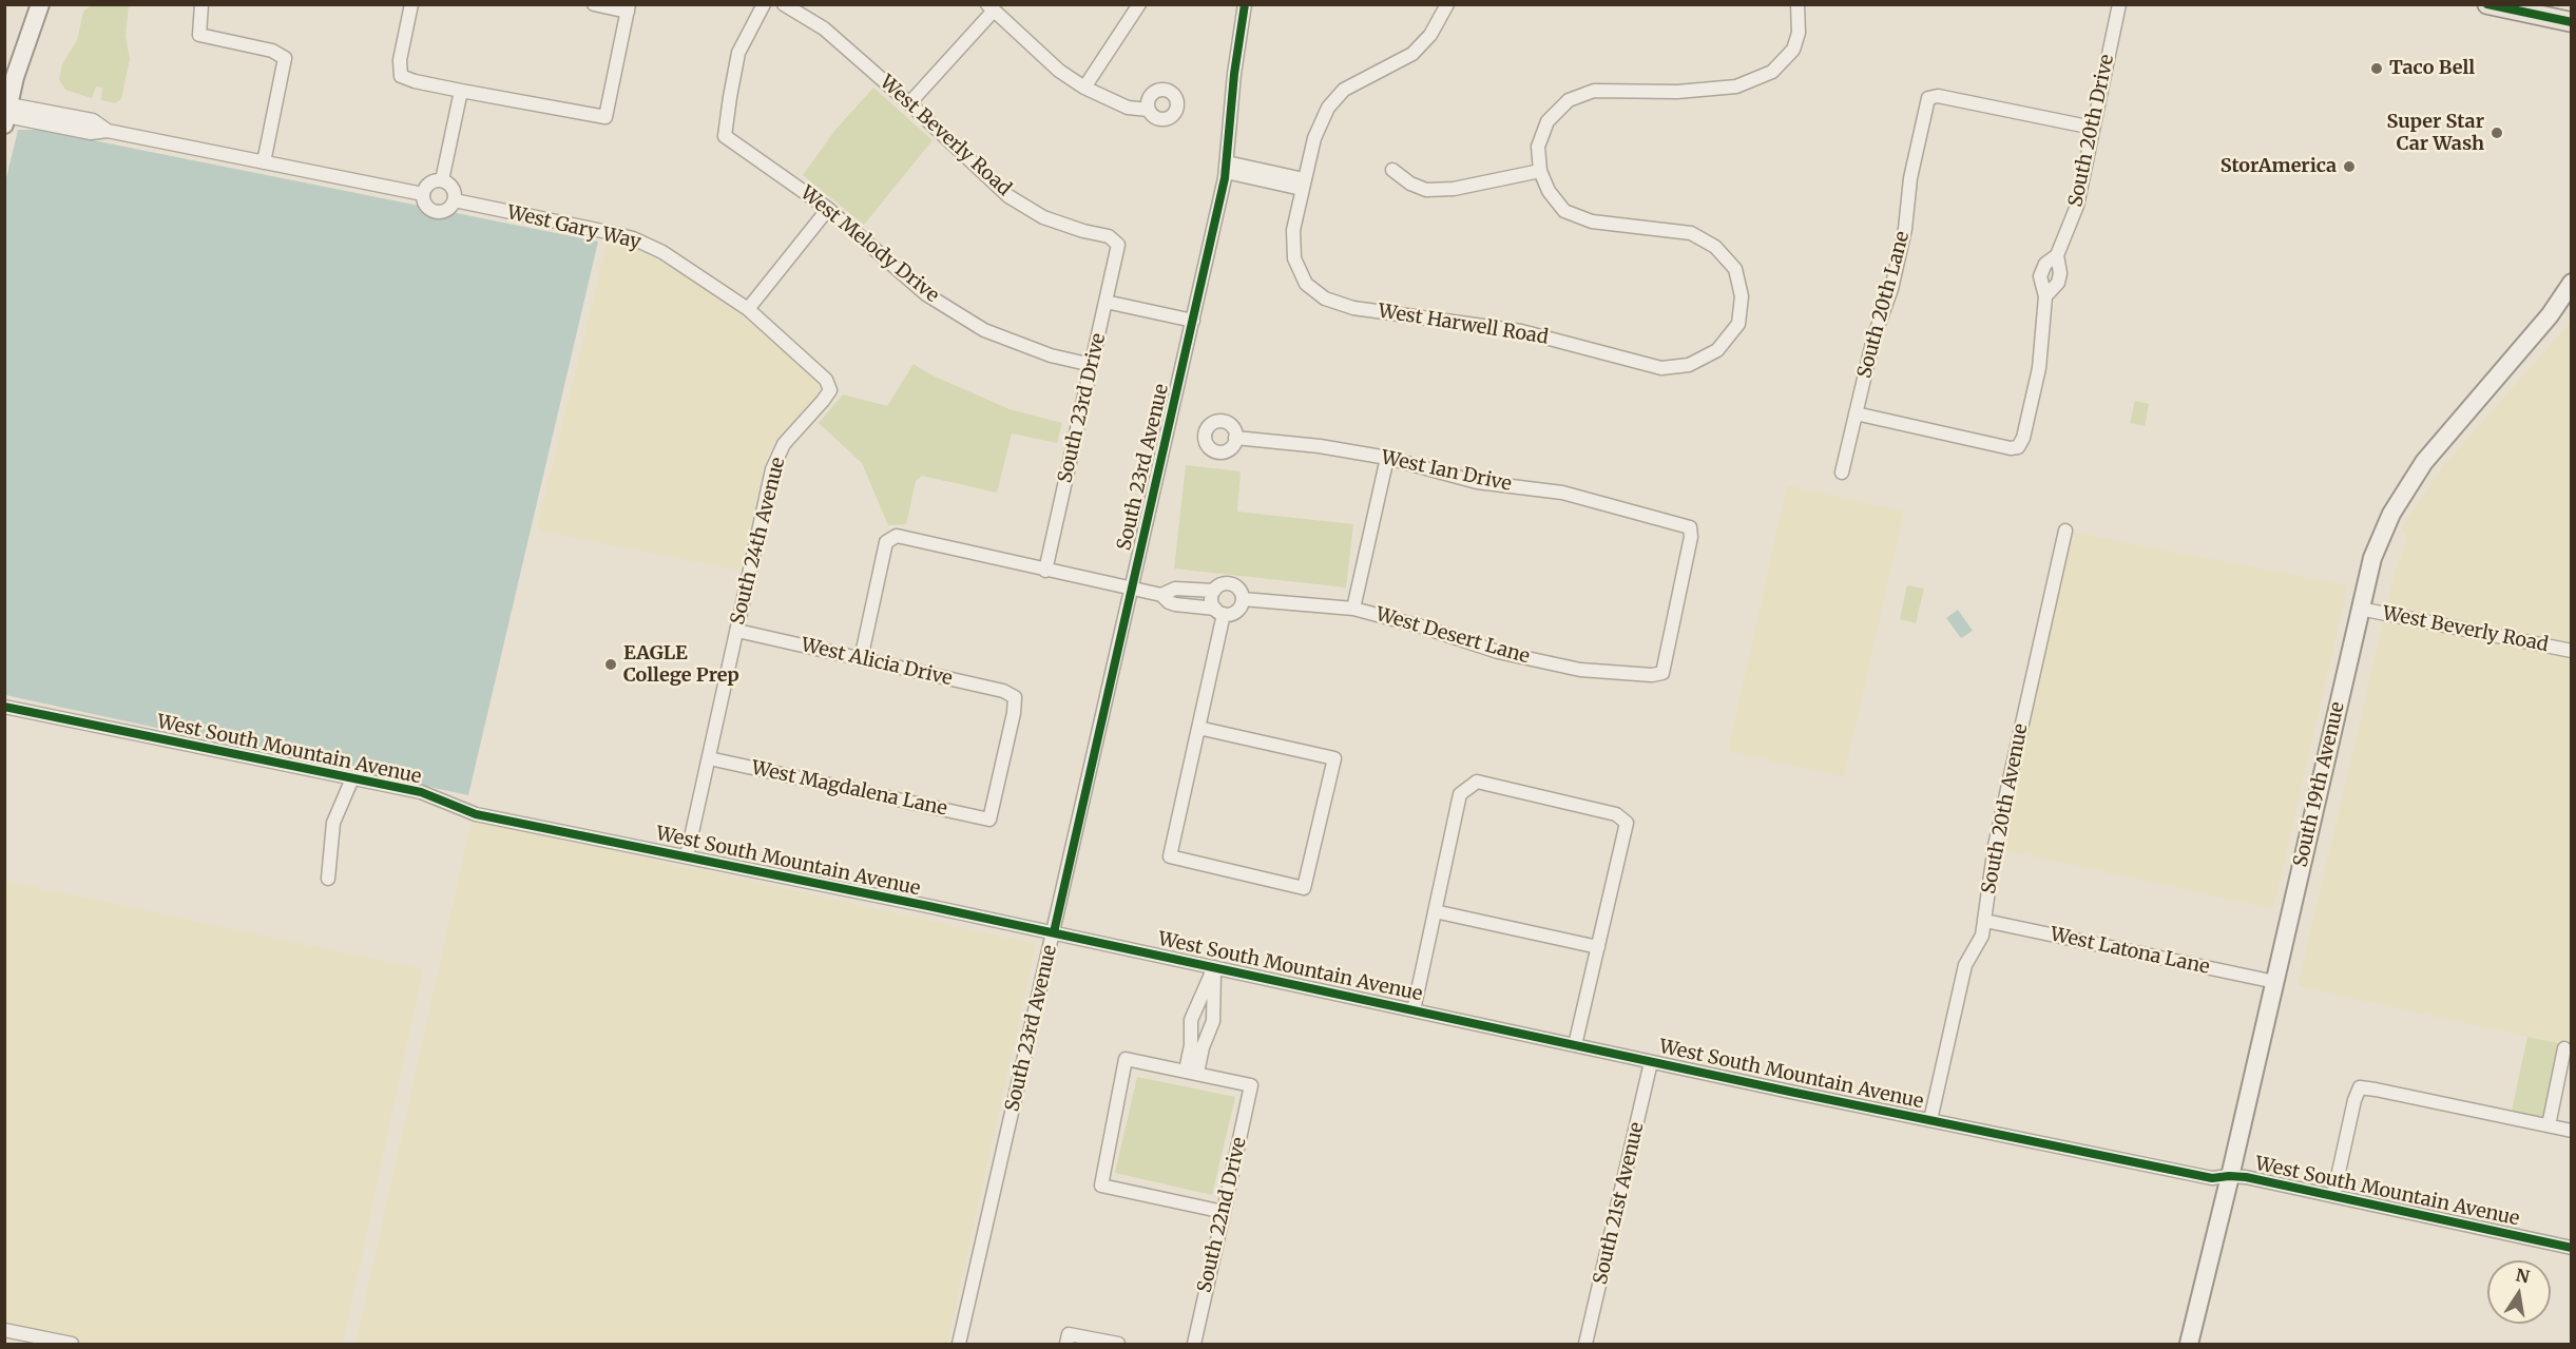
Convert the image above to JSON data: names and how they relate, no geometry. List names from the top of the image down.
{
  "streets": {
    "main road": ["South 19th Avenue"],
    "street": [
      "South 20th Drive",
      "West Beverly Road",
      "West Gary Way",
      "West Melody Drive",
      "South 20th Lane",
      "West Harwell Road",
      "South 23rd Drive",
      "South 23rd Avenue",
      "West Ian Drive",
      "South 24th Avenue",
      "West Desert Lane",
      "West Alicia Drive",
      "West South Mountain Avenue",
      "West Magdalena Lane",
      "South 20th Avenue",
      "West Latona Lane",
      "South 21st Avenue",
      "South 22nd Drive"
    ]
  },
  "crossings": [
    ["South 20th Drive", "South 20th Lane"],
    ["West Beverly Road", "South 23rd Drive"],
    ["West Beverly Road", "South 19th Avenue"],
    ["West Gary Way", "South 24th Avenue"],
    ["West Melody Drive", "South 23rd Drive"],
    ["South 23rd Avenue", "West South Mountain Avenue"],
    ["West Ian Drive", "West Desert Lane"],
    ["South 24th Avenue", "West Alicia Drive"],
    ["South 24th Avenue", "West South Mountain Avenue"],
    ["South 24th Avenue", "West Magdalena Lane"],
    ["West Alicia Drive", "West Magdalena Lane"],
    ["West South Mountain Avenue", "South 19th Avenue"],
    ["West South Mountain Avenue", "South 20th Avenue"],
    ["West South Mountain Avenue", "South 21st Avenue"],
    ["South 19th Avenue", "West Latona Lane"],
    ["South 20th Avenue", "West Latona Lane"]
  ],
  "places": [
    "Taco Bell",
    "Super Star Car Wash",
    "StorAmerica",
    "EAGLE College Prep"
  ],
  "north": "top"
}
